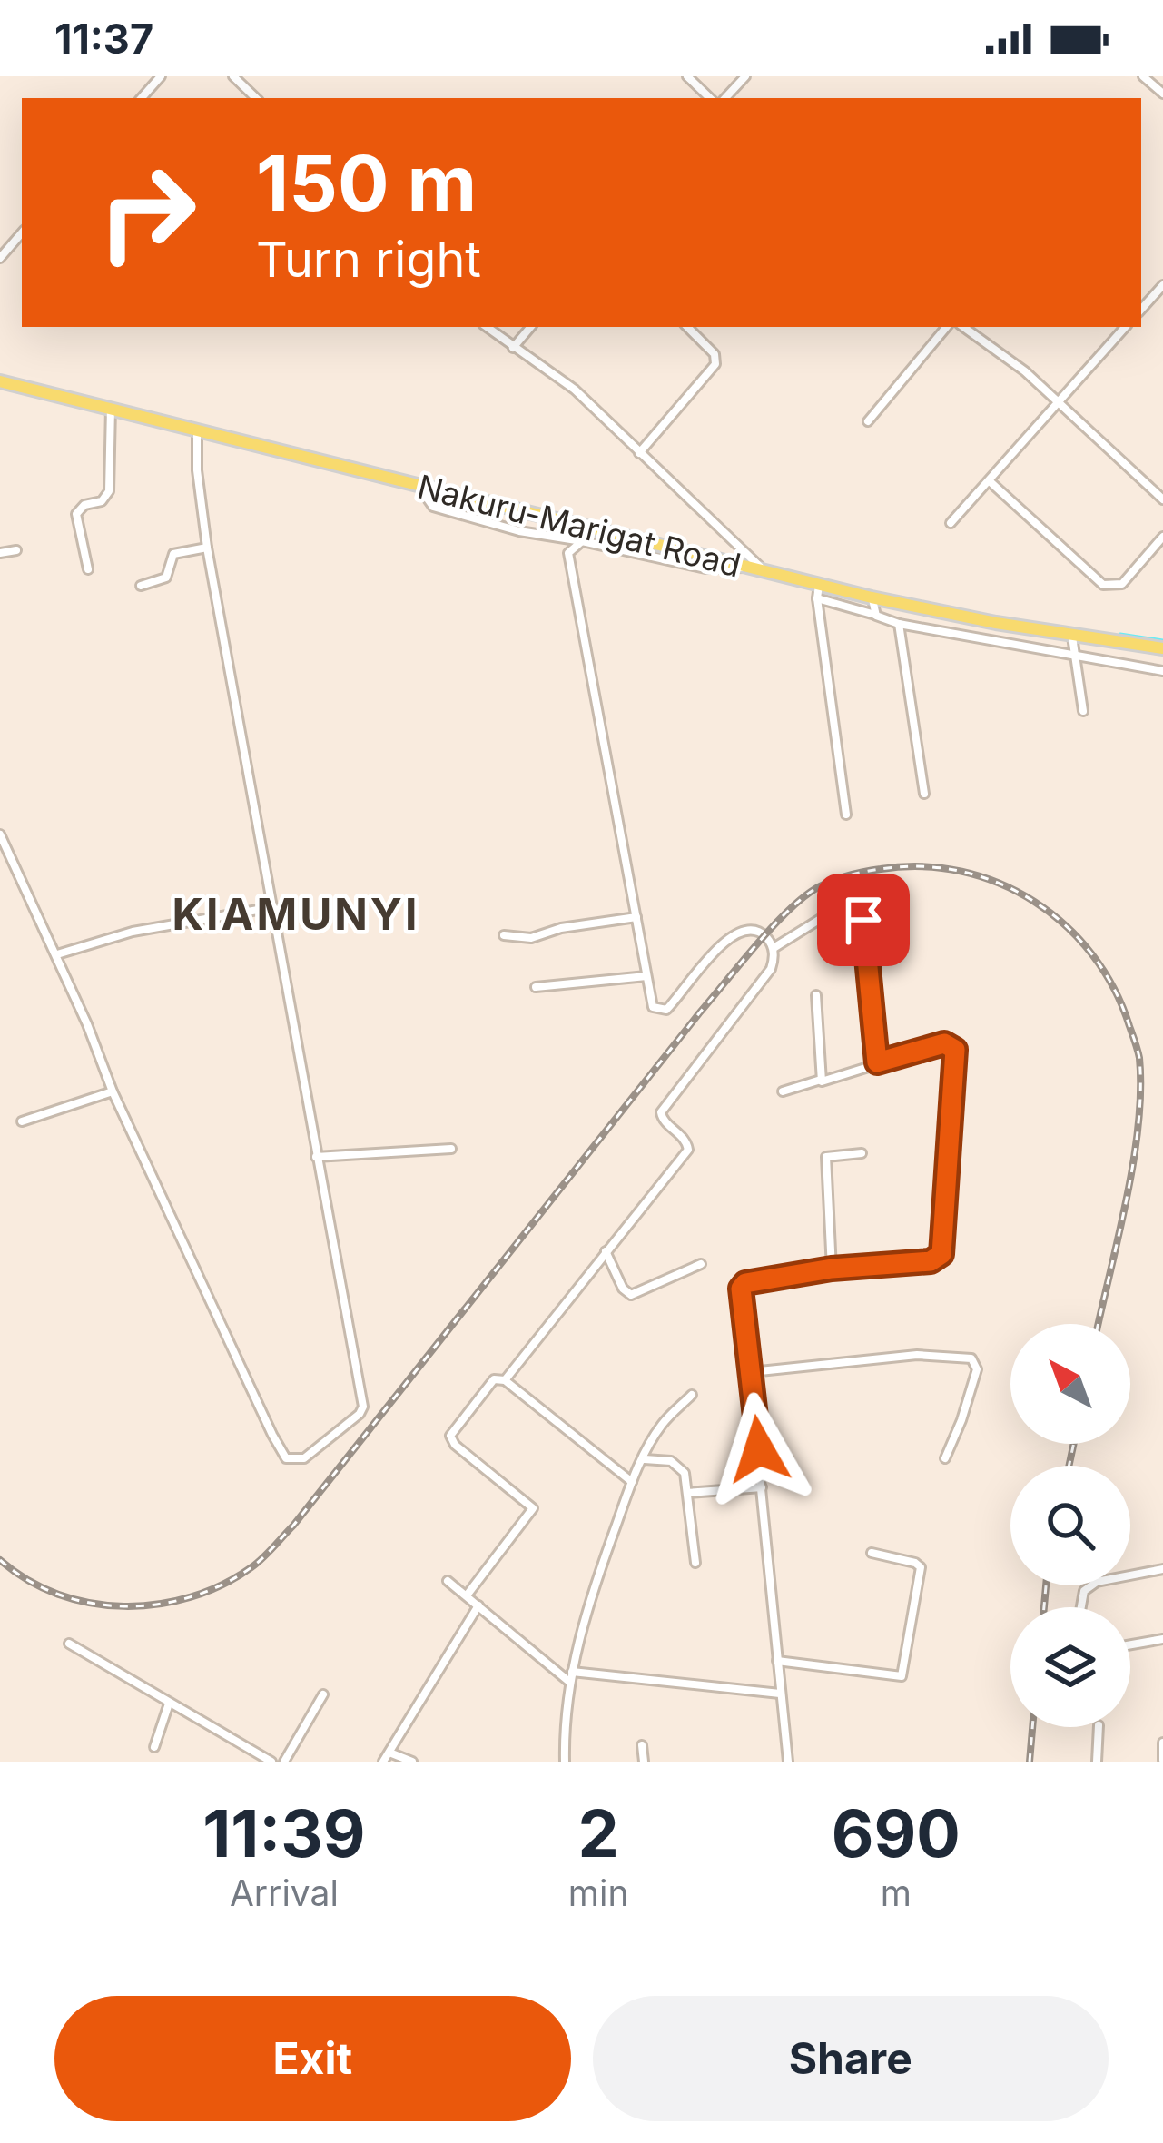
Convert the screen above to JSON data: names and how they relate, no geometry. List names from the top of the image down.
{
  "streets": {
    "main road": ["Nakuru-Marigat Road"]
  },
  "districts": ["KIAMUNYI"],
  "north": "top left",
  "page": {
    "status": "11:37",
    "turn": ["150 m", "Turn right"],
    "eta": [
      "11:39",
      "Arrival",
      "2",
      "min",
      "690",
      "m"
    ],
    "buttons": ["Exit", "Share"]
  }
}
